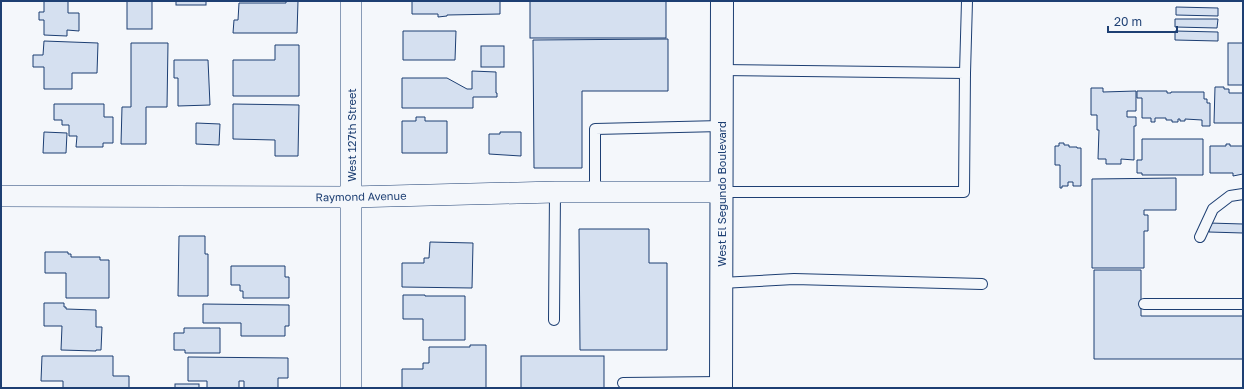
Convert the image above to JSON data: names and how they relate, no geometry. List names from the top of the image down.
{
  "streets": {
    "main road": ["West El Segundo Boulevard"],
    "street": ["West 127th Street", "Raymond Avenue"]
  },
  "crossings": [
    ["West 127th Street", "Raymond Avenue"],
    ["West El Segundo Boulevard", "Raymond Avenue"]
  ],
  "scale_bar": "20 m"
}
